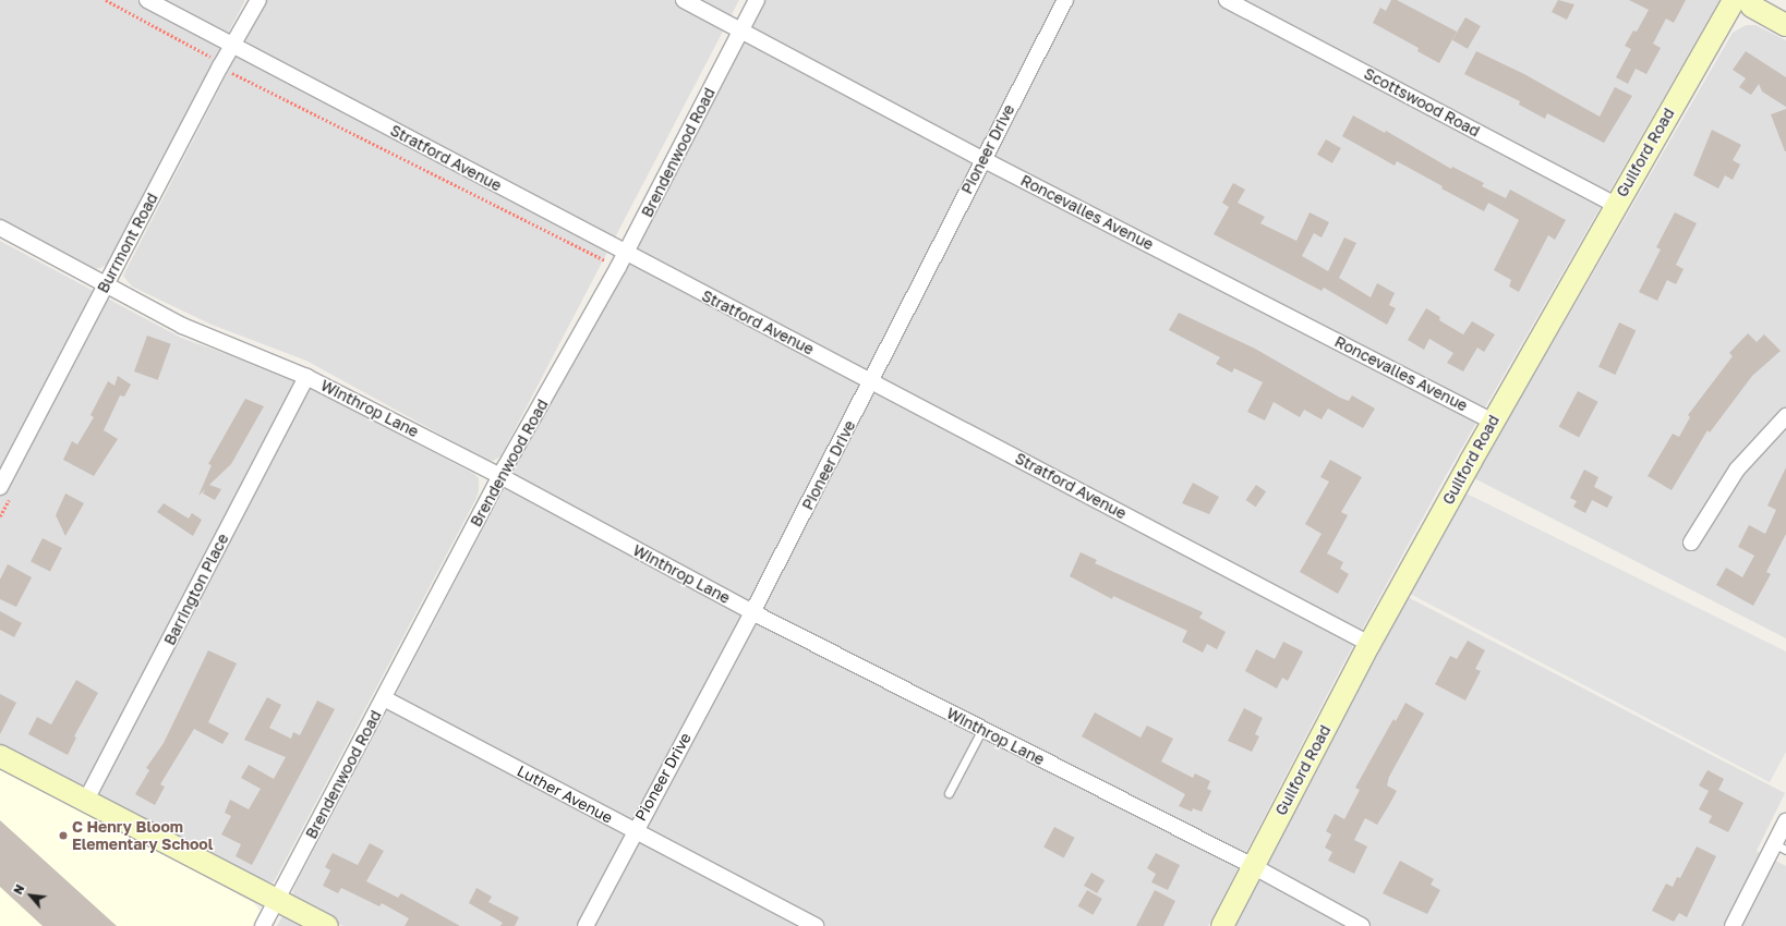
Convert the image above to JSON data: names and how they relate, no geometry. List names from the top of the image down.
{
  "streets": {
    "street": [
      "Scottswood Road",
      "Pioneer Drive",
      "Brendenwood Road",
      "Guilford Road",
      "Stratford Avenue",
      "Roncevalles Avenue",
      "Burrmont Road",
      "Winthrop Lane",
      "Barrington Place",
      "Luther Avenue"
    ]
  },
  "crossings": [
    ["Scottswood Road", "Guilford Road"],
    ["Pioneer Drive", "Stratford Avenue"],
    ["Pioneer Drive", "Roncevalles Avenue"],
    ["Pioneer Drive", "Winthrop Lane"],
    ["Pioneer Drive", "Luther Avenue"],
    ["Brendenwood Road", "Stratford Avenue"],
    ["Brendenwood Road", "Roncevalles Avenue"],
    ["Brendenwood Road", "Winthrop Lane"],
    ["Brendenwood Road", "Luther Avenue"],
    ["Guilford Road", "Stratford Avenue"],
    ["Guilford Road", "Roncevalles Avenue"],
    ["Guilford Road", "Winthrop Lane"],
    ["Stratford Avenue", "Burrmont Road"],
    ["Burrmont Road", "Winthrop Lane"],
    ["Winthrop Lane", "Barrington Place"]
  ],
  "places": ["C Henry Bloom Elementary School"],
  "north": "top left"
}
